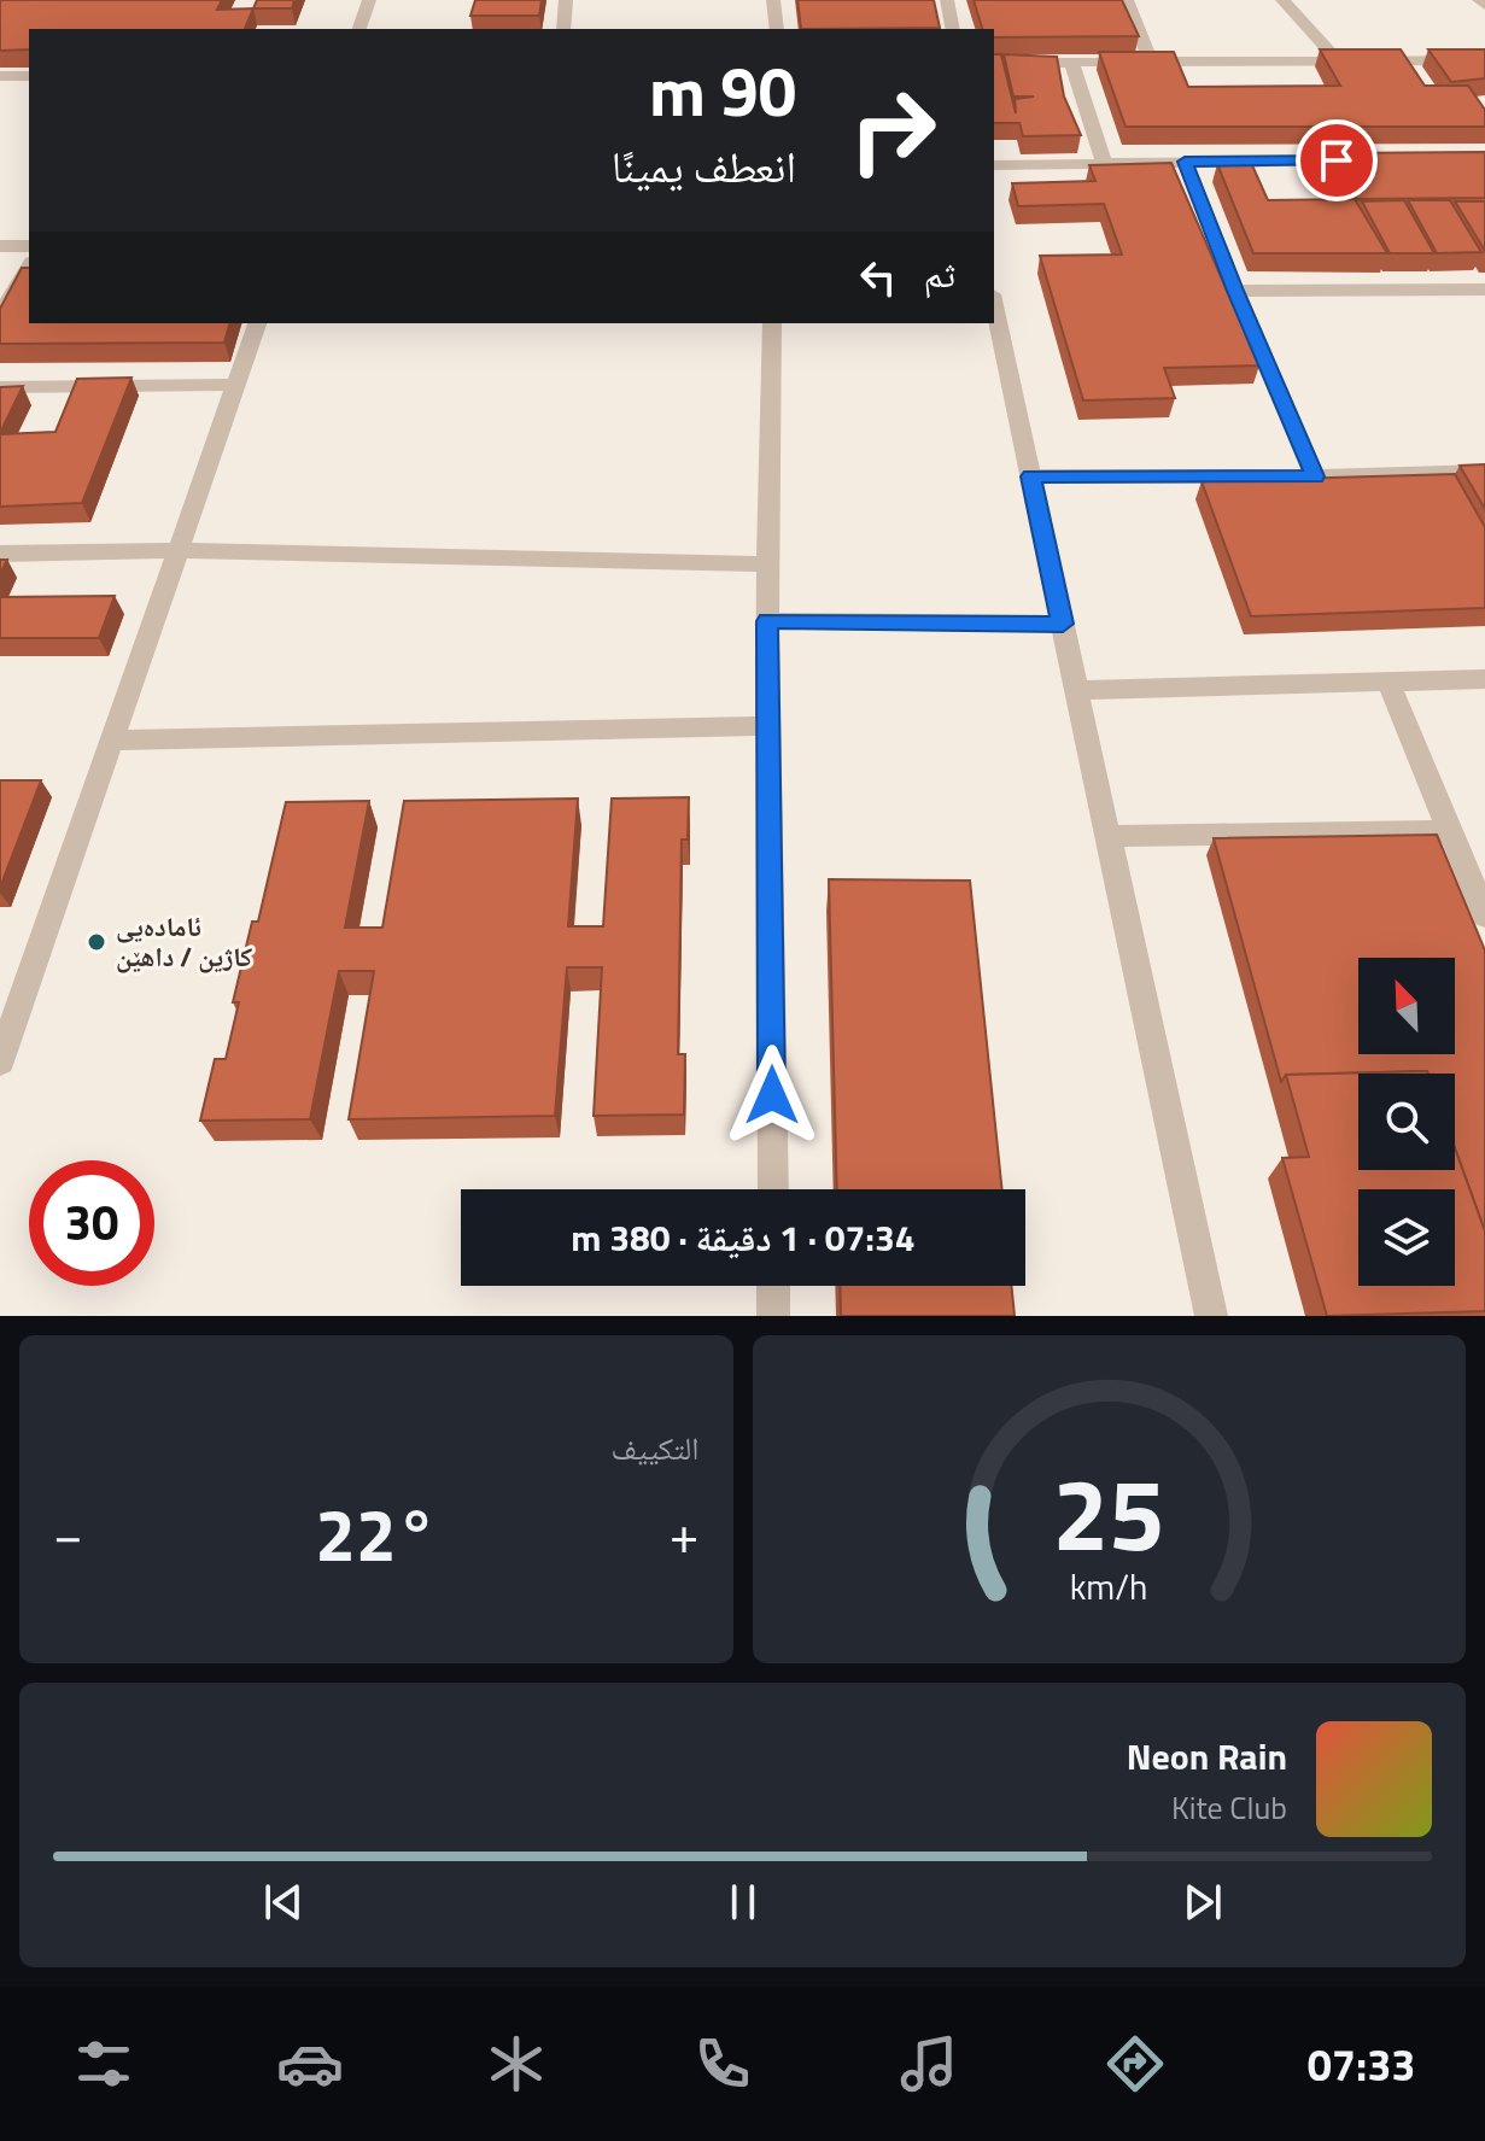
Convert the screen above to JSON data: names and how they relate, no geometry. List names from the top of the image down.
{
  "places": ["ئامادەيی کاژين / داهێن"],
  "north": "top left",
  "page": {
    "turn": ["90 m", "انعطف يمينًا"],
    "then": "ثم",
    "limit": "30",
    "trip": "07:34 · 1 دقيقة · 380 m",
    "tile": "التكييف",
    "heat": ["−", "22°", "+"],
    "song": ["Neon Rain", "Kite Club"],
    "tabs": "07:33",
    "gauge": ["25", "km/h"]
  }
}
